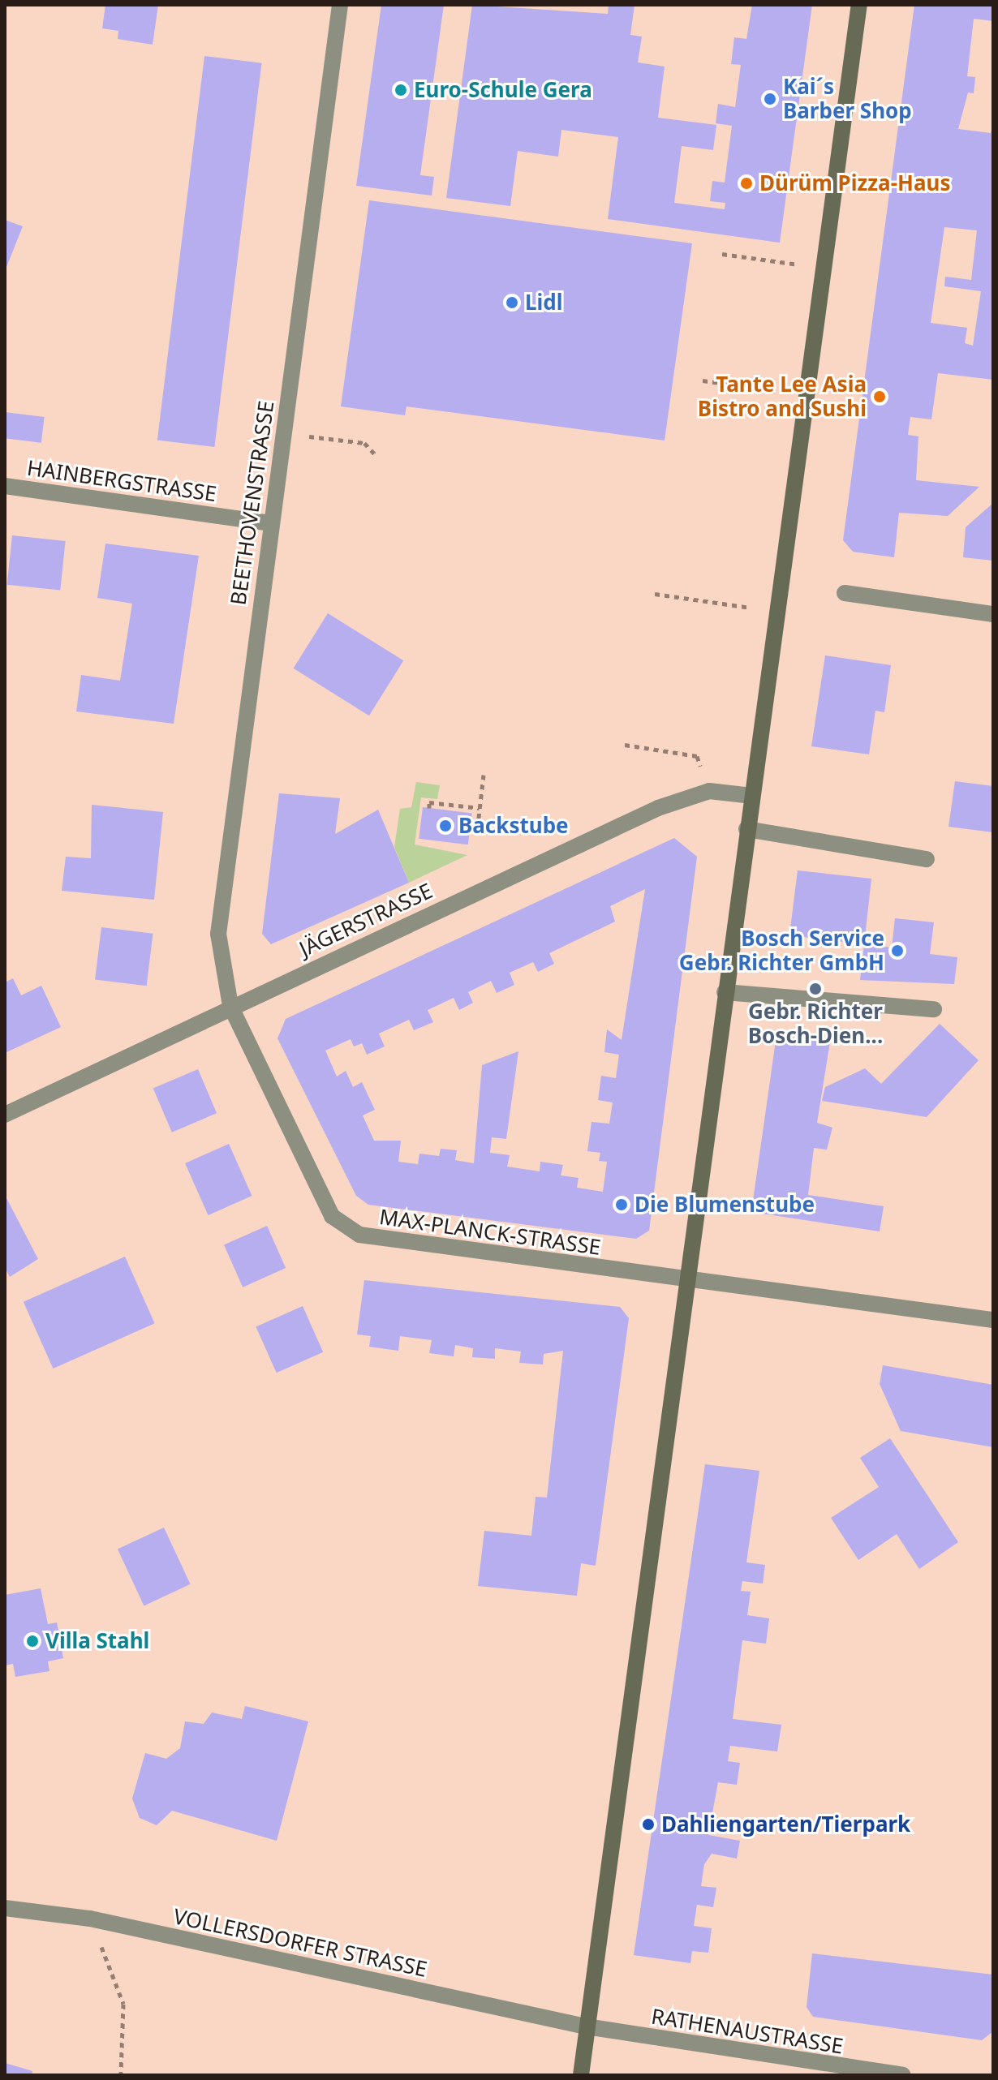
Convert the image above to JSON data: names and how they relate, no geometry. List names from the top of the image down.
{
  "streets": {
    "street": [
      "HAINBERGSTRASSE",
      "BEETHOVENSTRASSE",
      "JÄGERSTRASSE",
      "MAX-PLANCK-STRASSE",
      "VOLLERSDORFER STRASSE",
      "RATHENAUSTRASSE"
    ]
  },
  "crossings": [
    ["HAINBERGSTRASSE", "BEETHOVENSTRASSE"],
    ["BEETHOVENSTRASSE", "JÄGERSTRASSE"],
    ["BEETHOVENSTRASSE", "MAX-PLANCK-STRASSE"],
    ["JÄGERSTRASSE", "MAX-PLANCK-STRASSE"],
    ["VOLLERSDORFER STRASSE", "RATHENAUSTRASSE"]
  ],
  "places": [
    "Euro-Schule Gera",
    "Kai´s Barber Shop",
    "Dürüm Pizza-Haus",
    "Lidl",
    "Tante Lee Asia Bistro and Sushi",
    "Backstube",
    "Bosch Service Gebr. Richter GmbH",
    "Gebr. Richter Bosch-Dien...",
    "Die Blumenstube",
    "Villa Stahl",
    "Dahliengarten/Tierpark"
  ]
}
